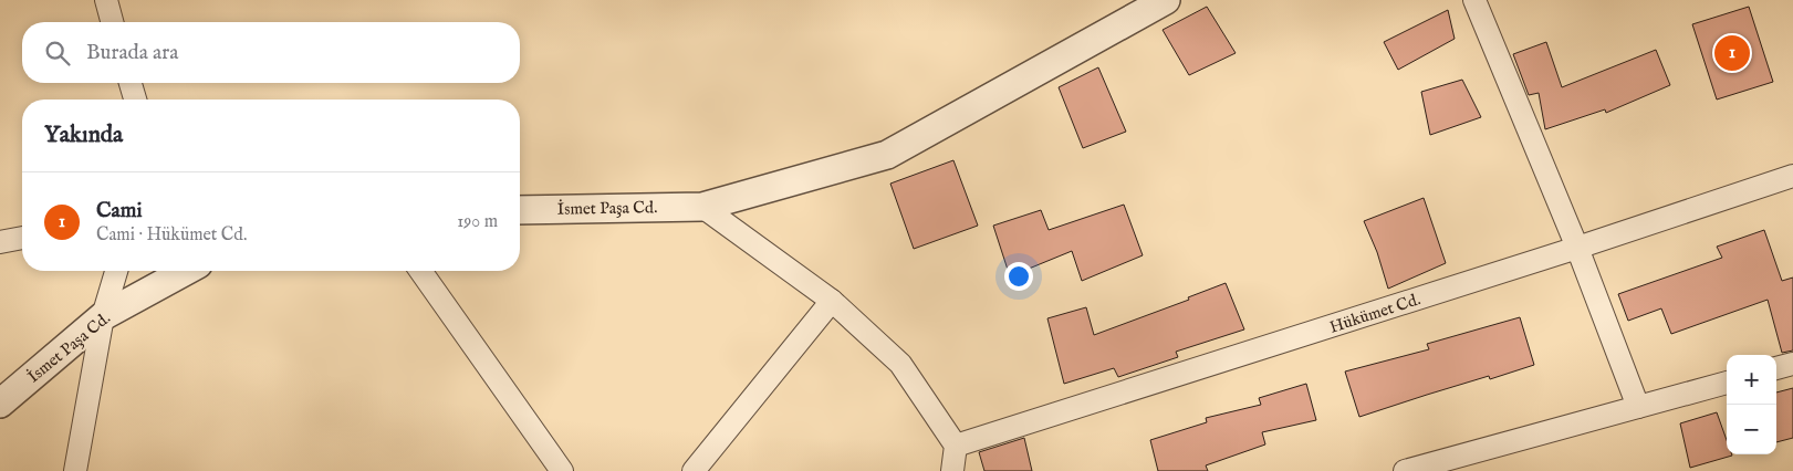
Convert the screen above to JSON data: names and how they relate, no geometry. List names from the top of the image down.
{
  "streets": {
    "street": ["İsmet Paşa Cd.", "Hükümet Cd."]
  },
  "page": {
    "search": "Burada ara",
    "pins": "1",
    "heading": "Yakında",
    "list": [
      {
        "mark": "1",
        "name": "Cami",
        "note": "Cami · Hükümet Cd.",
        "value": "190 m"
      }
    ],
    "map_buttons": ["+", "−"]
  }
}
